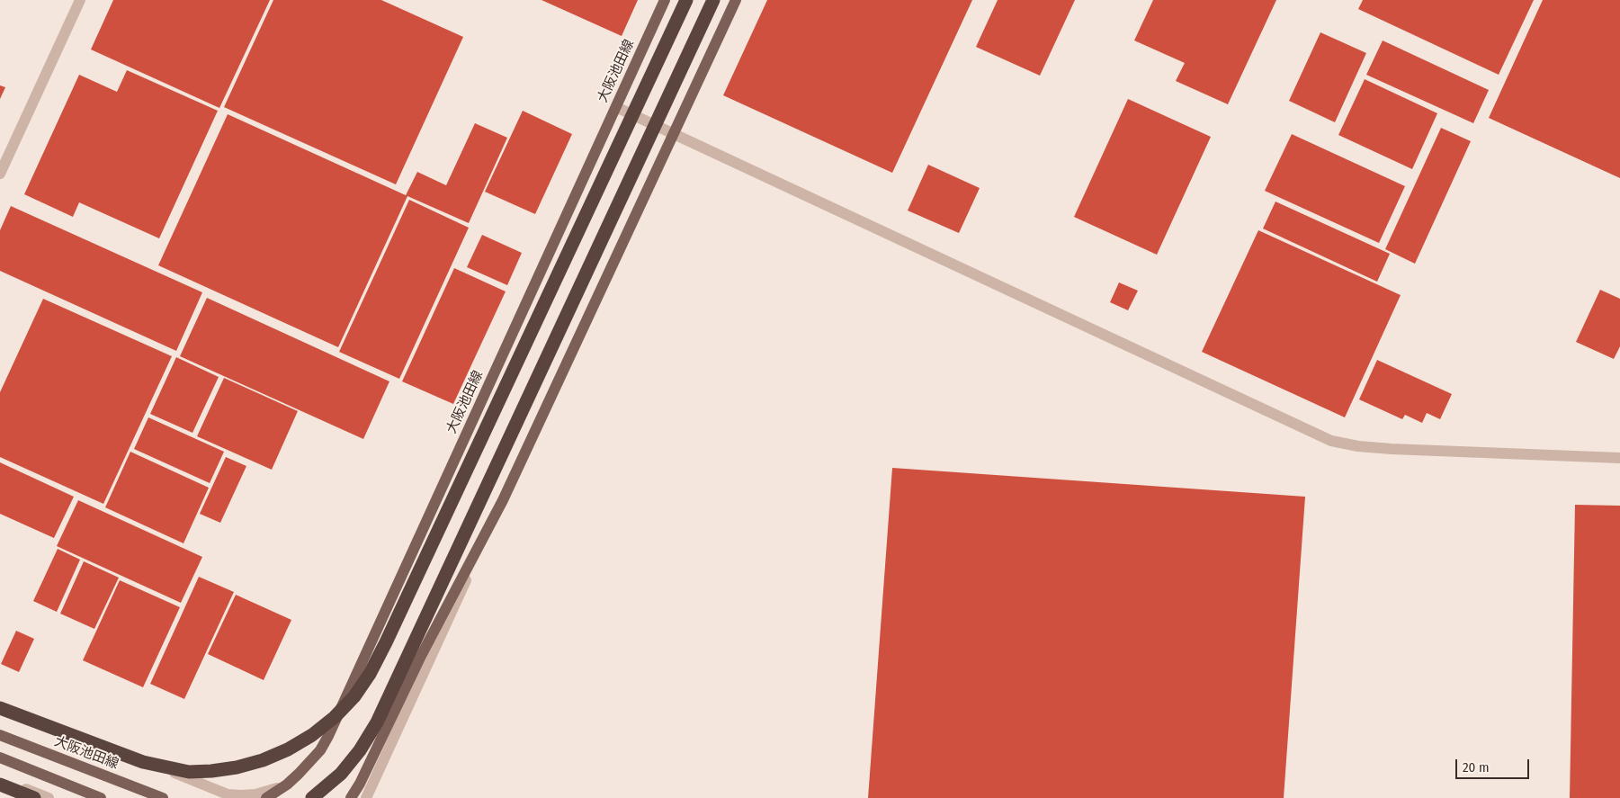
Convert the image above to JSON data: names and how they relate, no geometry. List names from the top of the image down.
{
  "streets": {
    "main road": ["大阪池田線"]
  },
  "scale_bar": "20 m"
}
